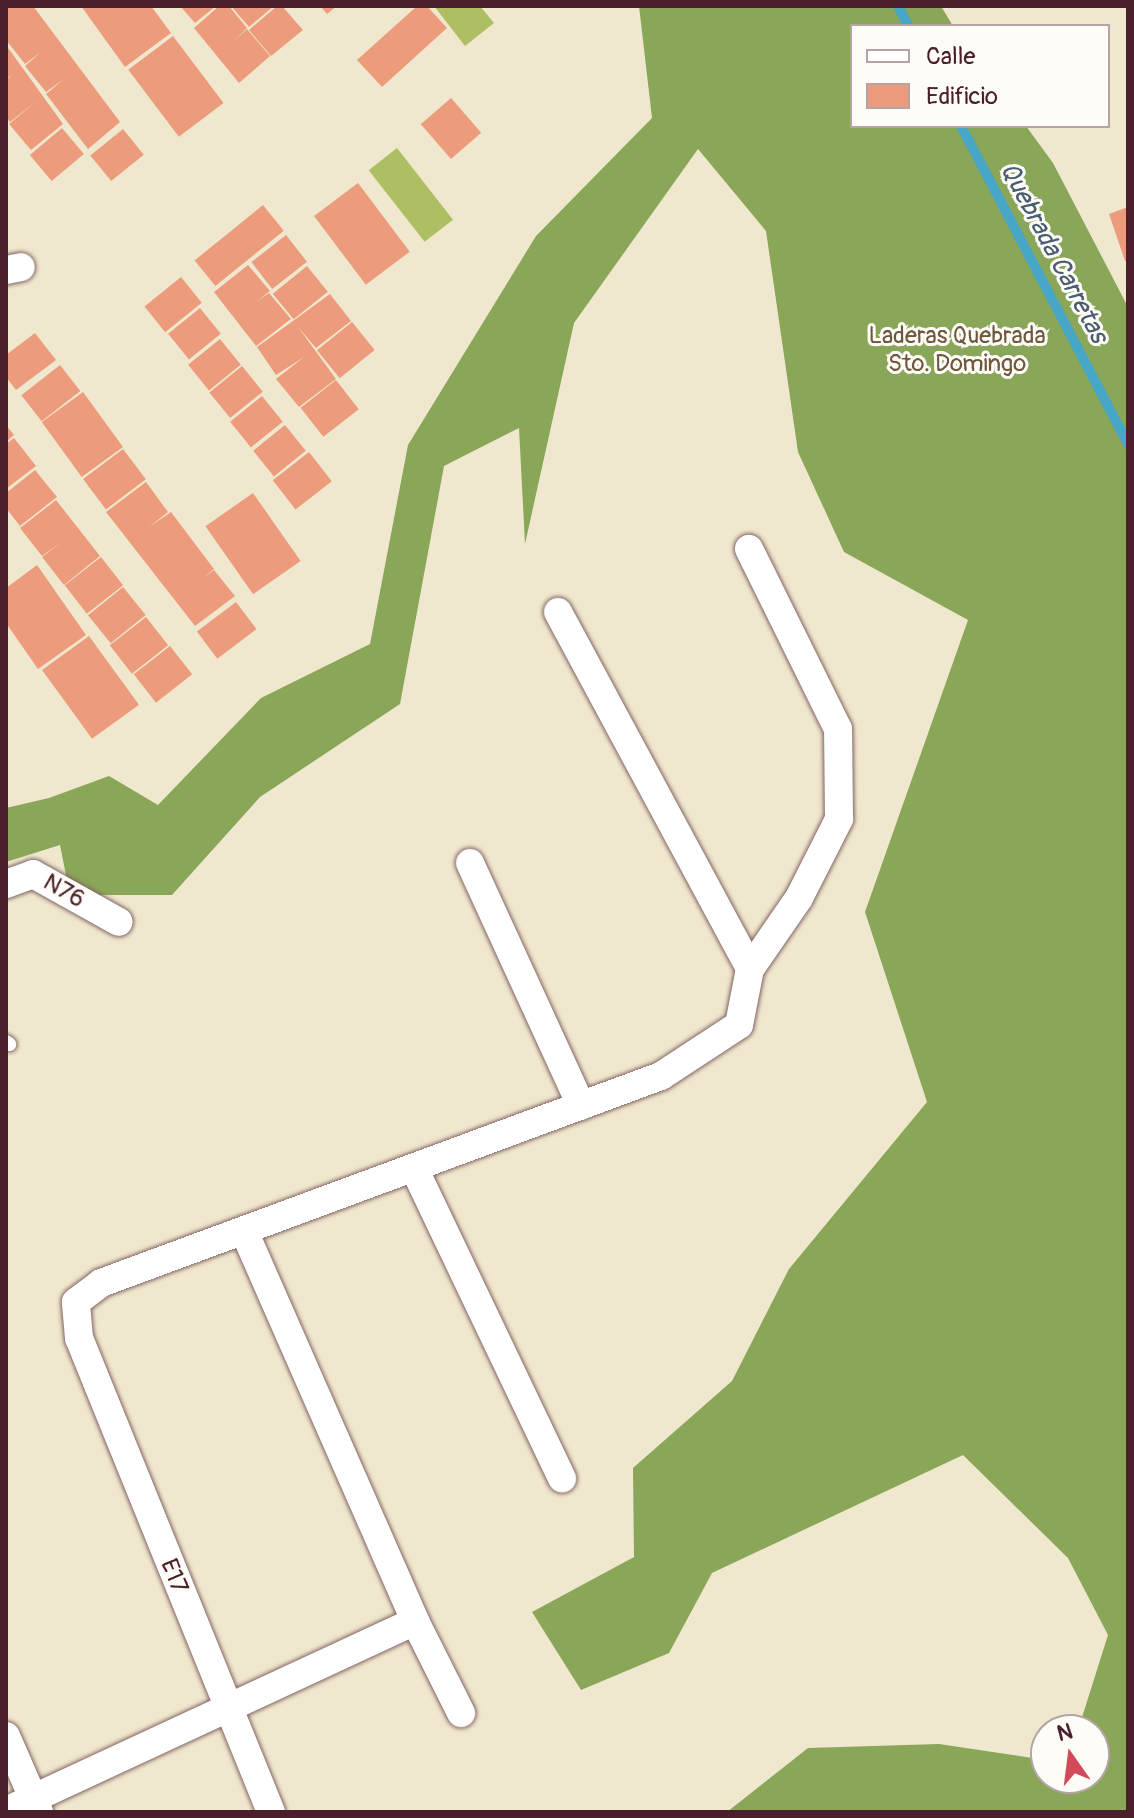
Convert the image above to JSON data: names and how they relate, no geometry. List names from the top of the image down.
{
  "streets": {
    "street": ["N76", "E17"]
  },
  "water": ["Quebrada Carretas"],
  "parks": ["Laderas Quebrada Sto. Domingo"],
  "legend": ["Calle", "Edificio"],
  "north": "top"
}
